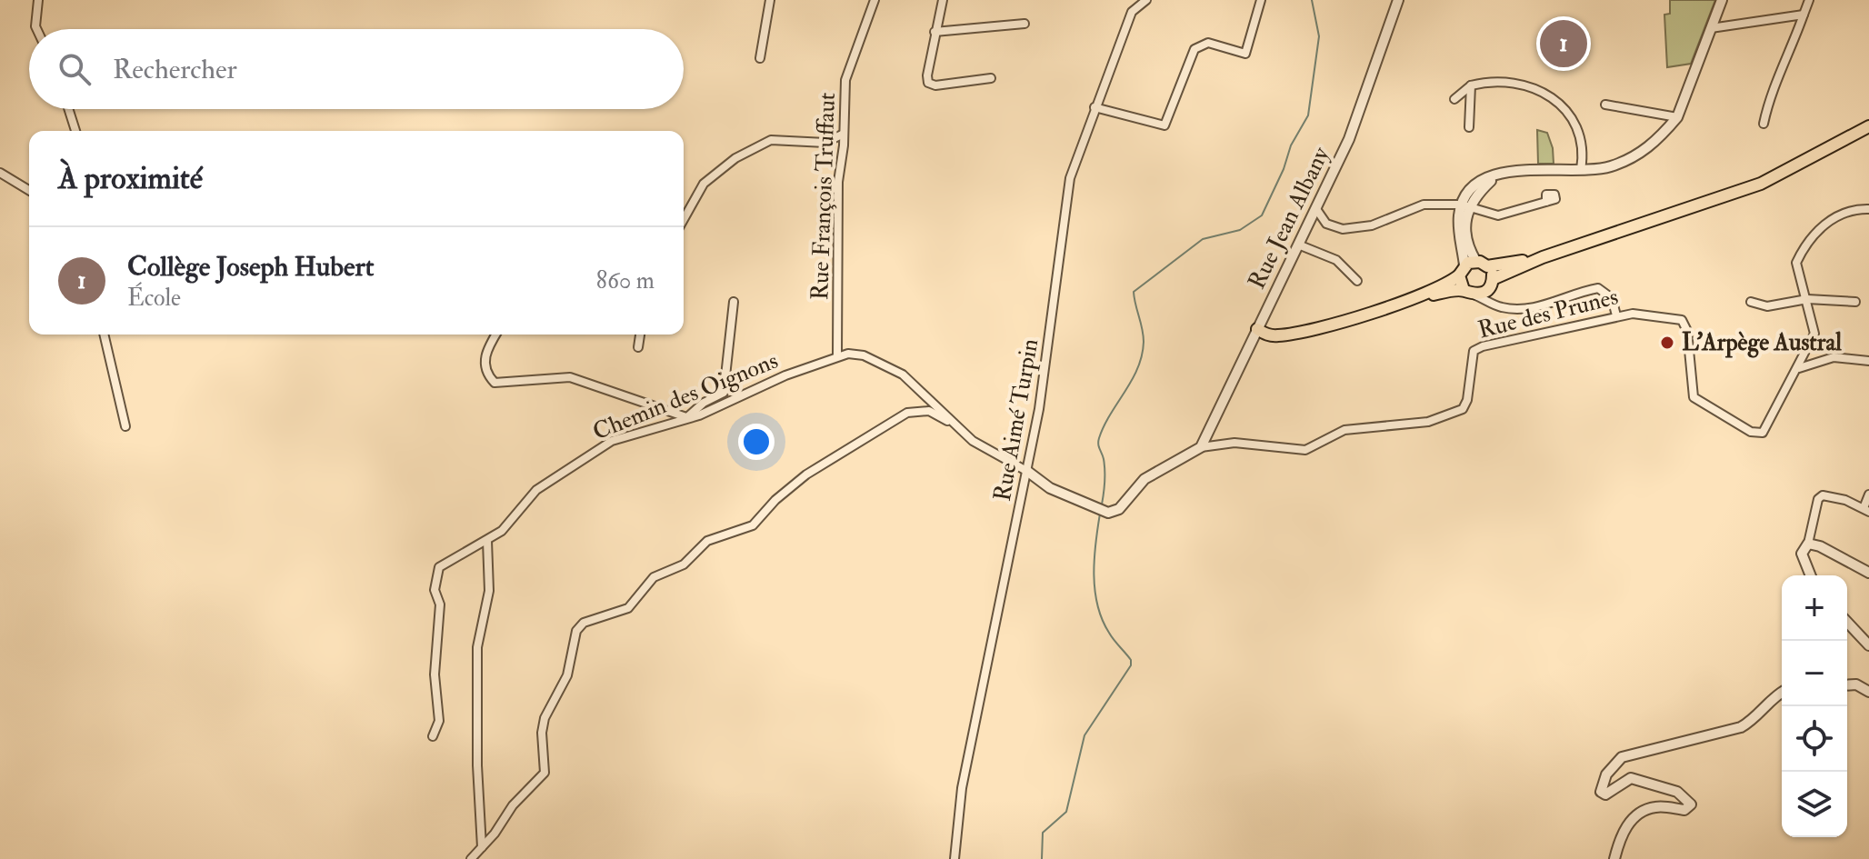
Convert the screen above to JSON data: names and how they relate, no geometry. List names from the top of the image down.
{
  "streets": {
    "street": [
      "Rue François Truffaut",
      "Rue Jean Albany",
      "Rue des Prunes",
      "Chemin des Oignons",
      "Rue Aimé Turpin"
    ]
  },
  "crossings": [
    ["Rue François Truffaut", "Chemin des Oignons"],
    ["Rue Jean Albany", "Rue des Prunes"],
    ["Rue des Prunes", "Chemin des Oignons"],
    ["Rue des Prunes", "Rue Aimé Turpin"],
    ["Chemin des Oignons", "Rue Aimé Turpin"]
  ],
  "places": ["L'Arpège Austral"],
  "page": {
    "pins": "1",
    "search": "Rechercher",
    "heading": "À proximité",
    "list": [
      {
        "mark": "1",
        "name": "Collège Joseph Hubert",
        "note": "École",
        "value": "860 m"
      }
    ],
    "map_buttons": ["+", "−"]
  }
}
